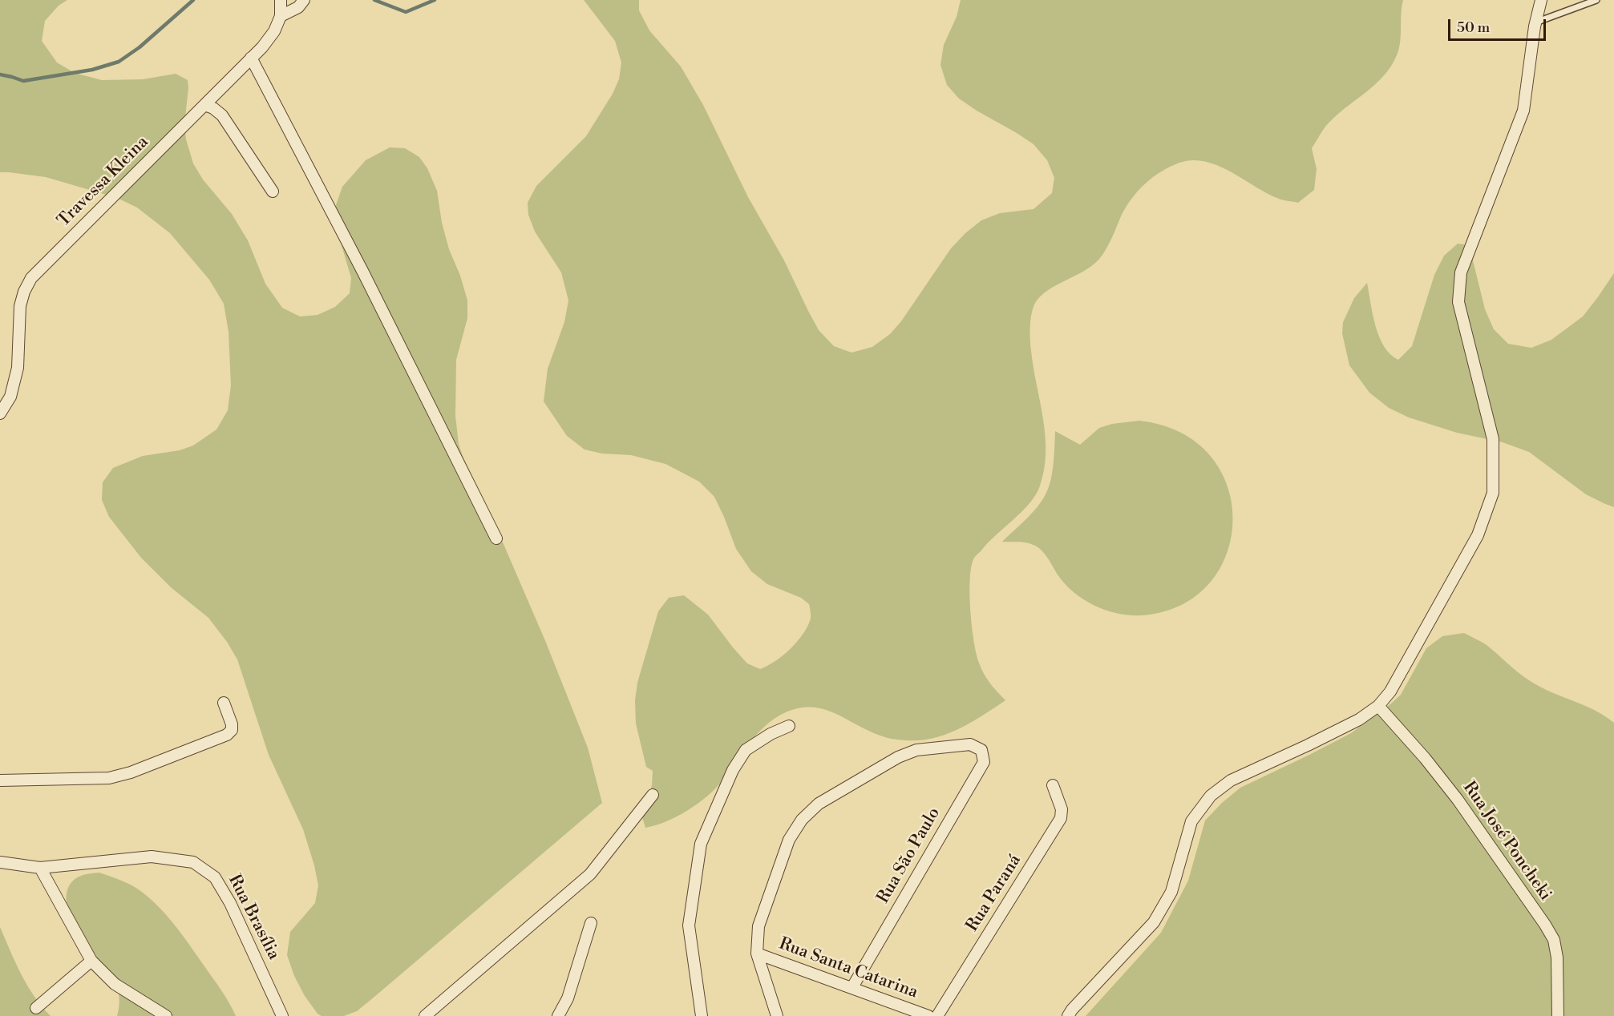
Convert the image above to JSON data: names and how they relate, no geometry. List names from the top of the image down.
{
  "streets": {
    "street": [
      "Travessa Kleina",
      "Rua José Poncheki",
      "Rua São Paulo",
      "Rua Paraná",
      "Rua Brasília",
      "Rua Santa Catarina"
    ]
  },
  "crossings": [
    ["Rua São Paulo", "Rua Santa Catarina"]
  ],
  "scale_bar": "50 m"
}
